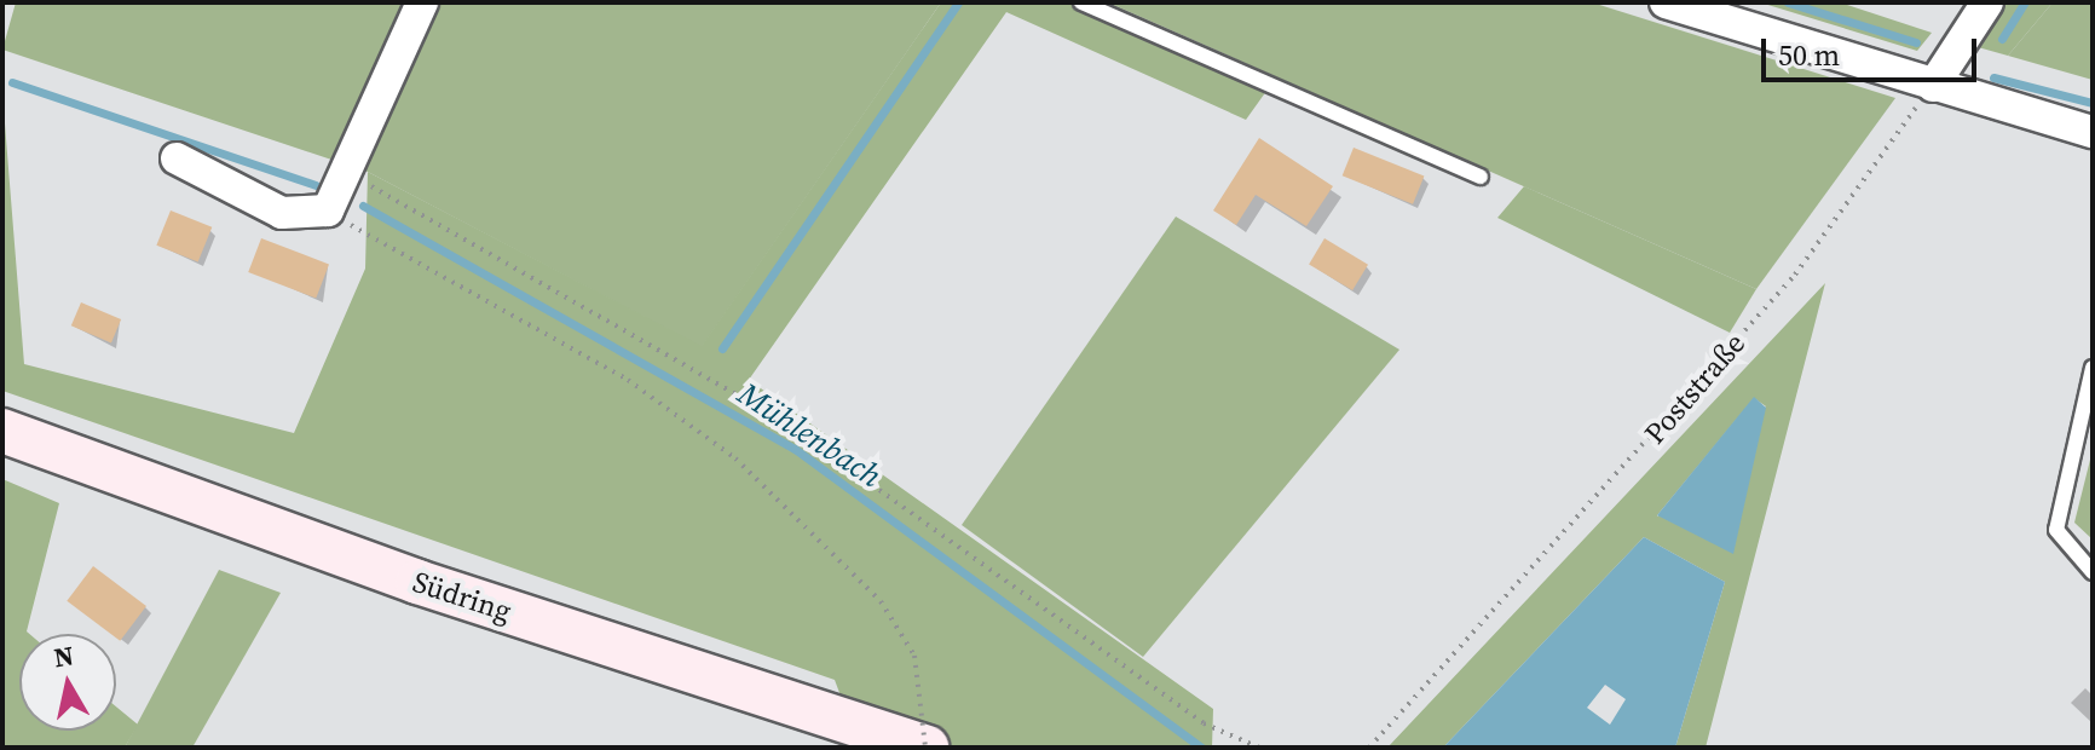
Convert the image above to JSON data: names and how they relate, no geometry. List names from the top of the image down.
{
  "streets": {
    "main road": ["Südring"],
    "path": ["Poststraße"]
  },
  "water": ["Mühlenbach"],
  "scale_bar": "50 m",
  "north": "top"
}
